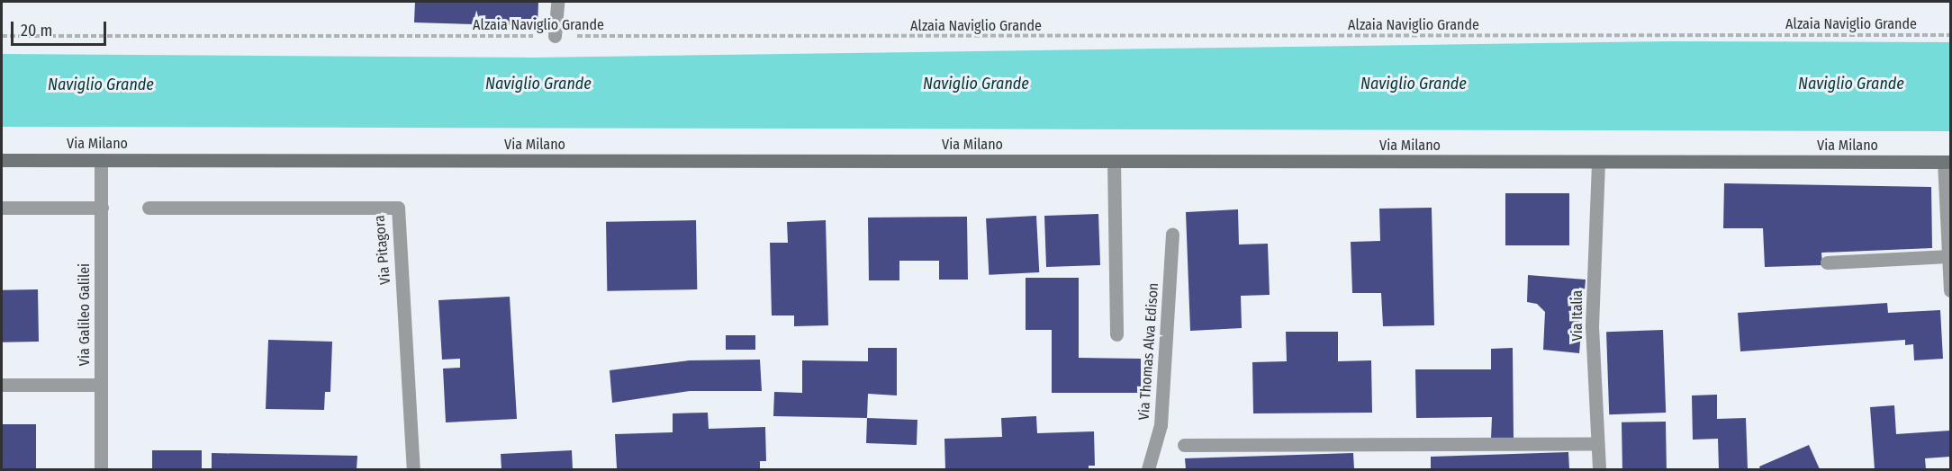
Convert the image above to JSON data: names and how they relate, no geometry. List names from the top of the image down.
{
  "streets": {
    "main road": ["Via Milano"],
    "street": [
      "Via Pitagora",
      "Via Galileo Galilei",
      "Via Italia",
      "Via Thomas Alva Edison"
    ],
    "path": ["Alzaia Naviglio Grande"]
  },
  "crossings": [
    ["Via Milano", "Via Galileo Galilei"],
    ["Via Milano", "Via Italia"]
  ],
  "water": ["Naviglio Grande"],
  "scale_bar": "20 m"
}
